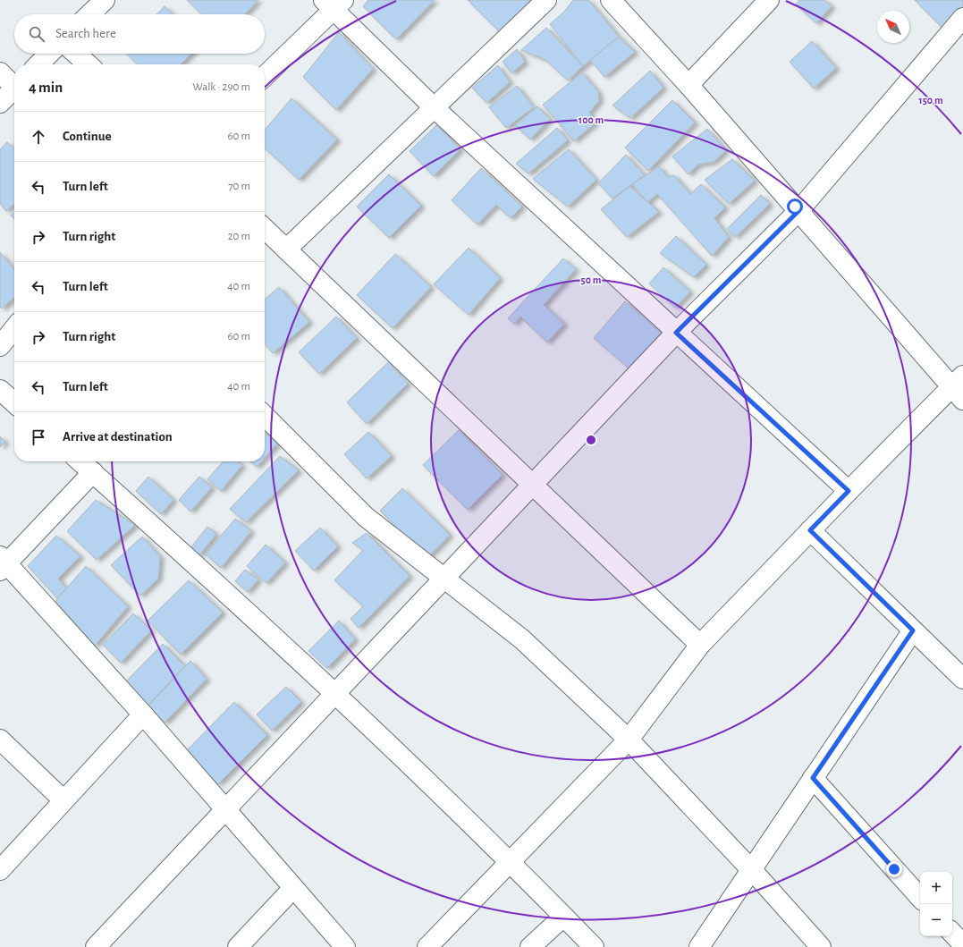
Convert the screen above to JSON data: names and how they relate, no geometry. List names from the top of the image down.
{
  "north": "top left",
  "page": {
    "search": "Search here",
    "heading": ["4 min", "Walk · 290 m"],
    "list": [
      ["Continue", "60 m"],
      ["Turn left", "70 m"],
      ["Turn right", "20 m"],
      ["Turn left", "40 m"],
      ["Turn right", "60 m"],
      ["Turn left", "40 m"],
      "Arrive at destination"
    ],
    "map_buttons": ["+", "−"]
  },
  "rings": ["150 m", "100 m", "50 m"]
}
